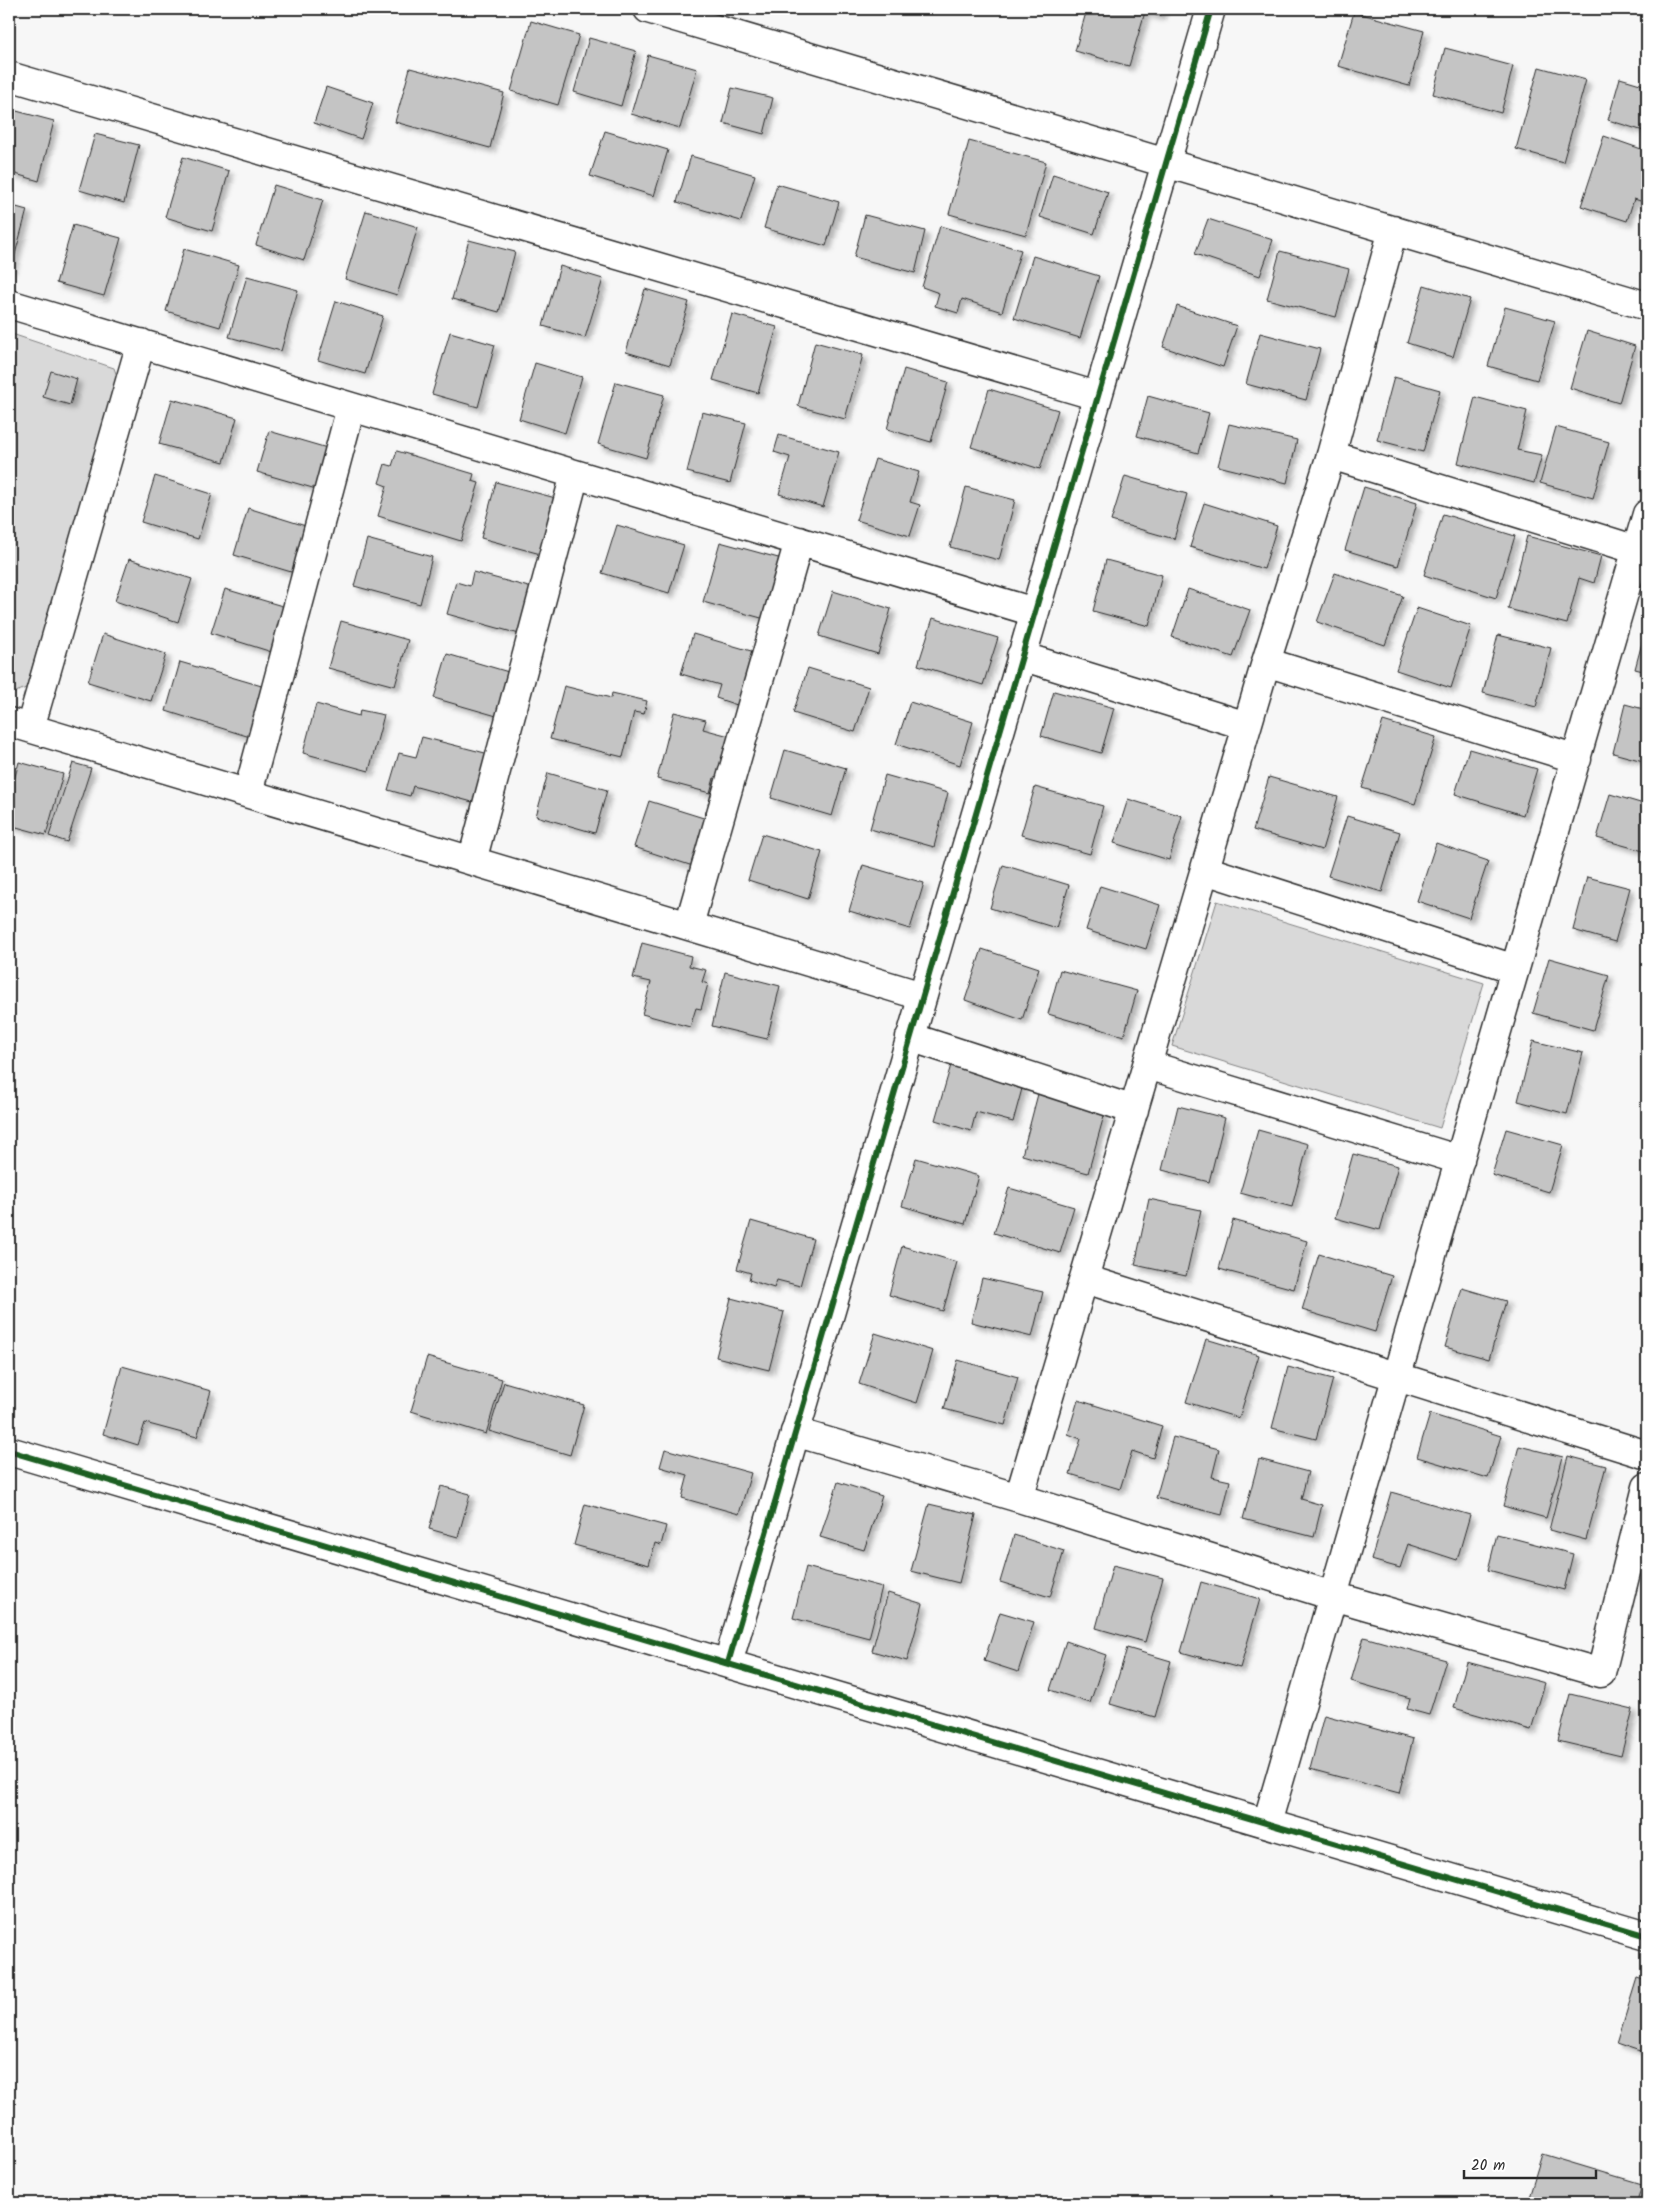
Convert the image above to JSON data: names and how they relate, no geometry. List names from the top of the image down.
{
  "scale_bar": "20 m"
}
